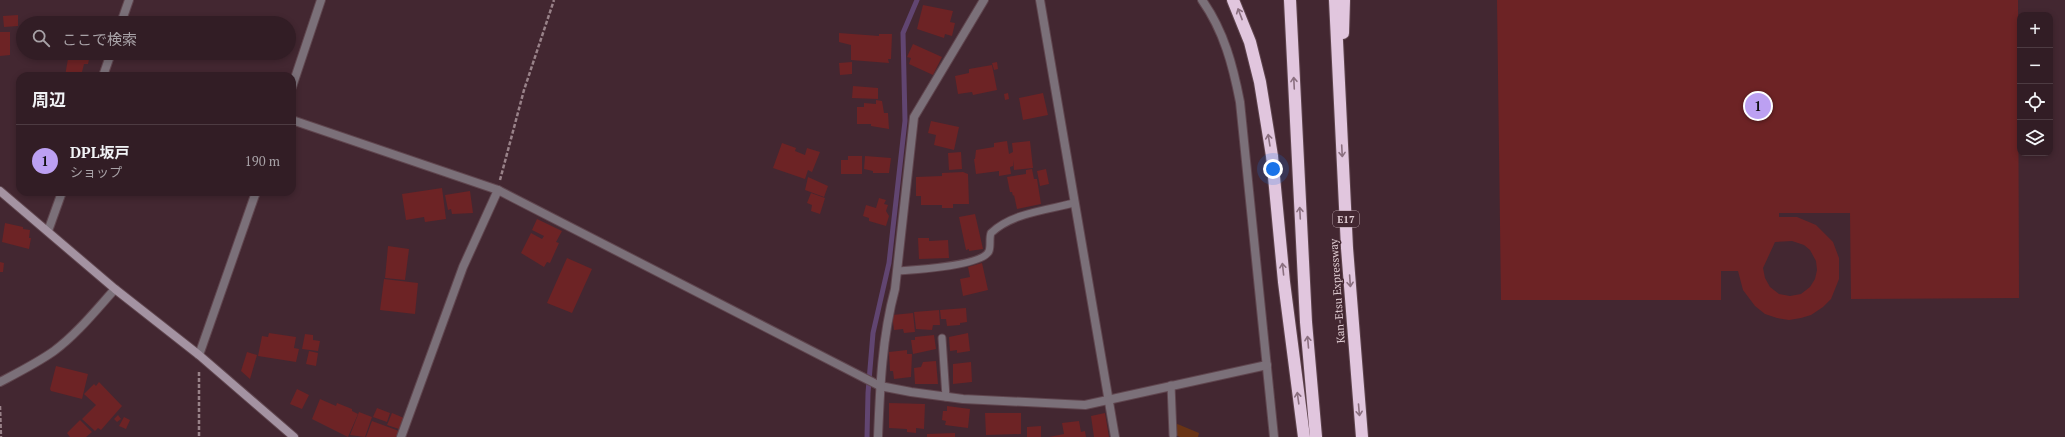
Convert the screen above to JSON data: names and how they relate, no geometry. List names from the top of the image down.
{
  "streets": {
    "highway": ["E17", "Kan-Etsu Expressway"]
  },
  "page": {
    "map_buttons": ["+", "−"],
    "search": "ここで検索",
    "heading": "周辺",
    "pins": "1",
    "list": [
      {
        "mark": "1",
        "name": "DPL坂戸",
        "note": "ショップ",
        "value": "190 m"
      }
    ]
  }
}
